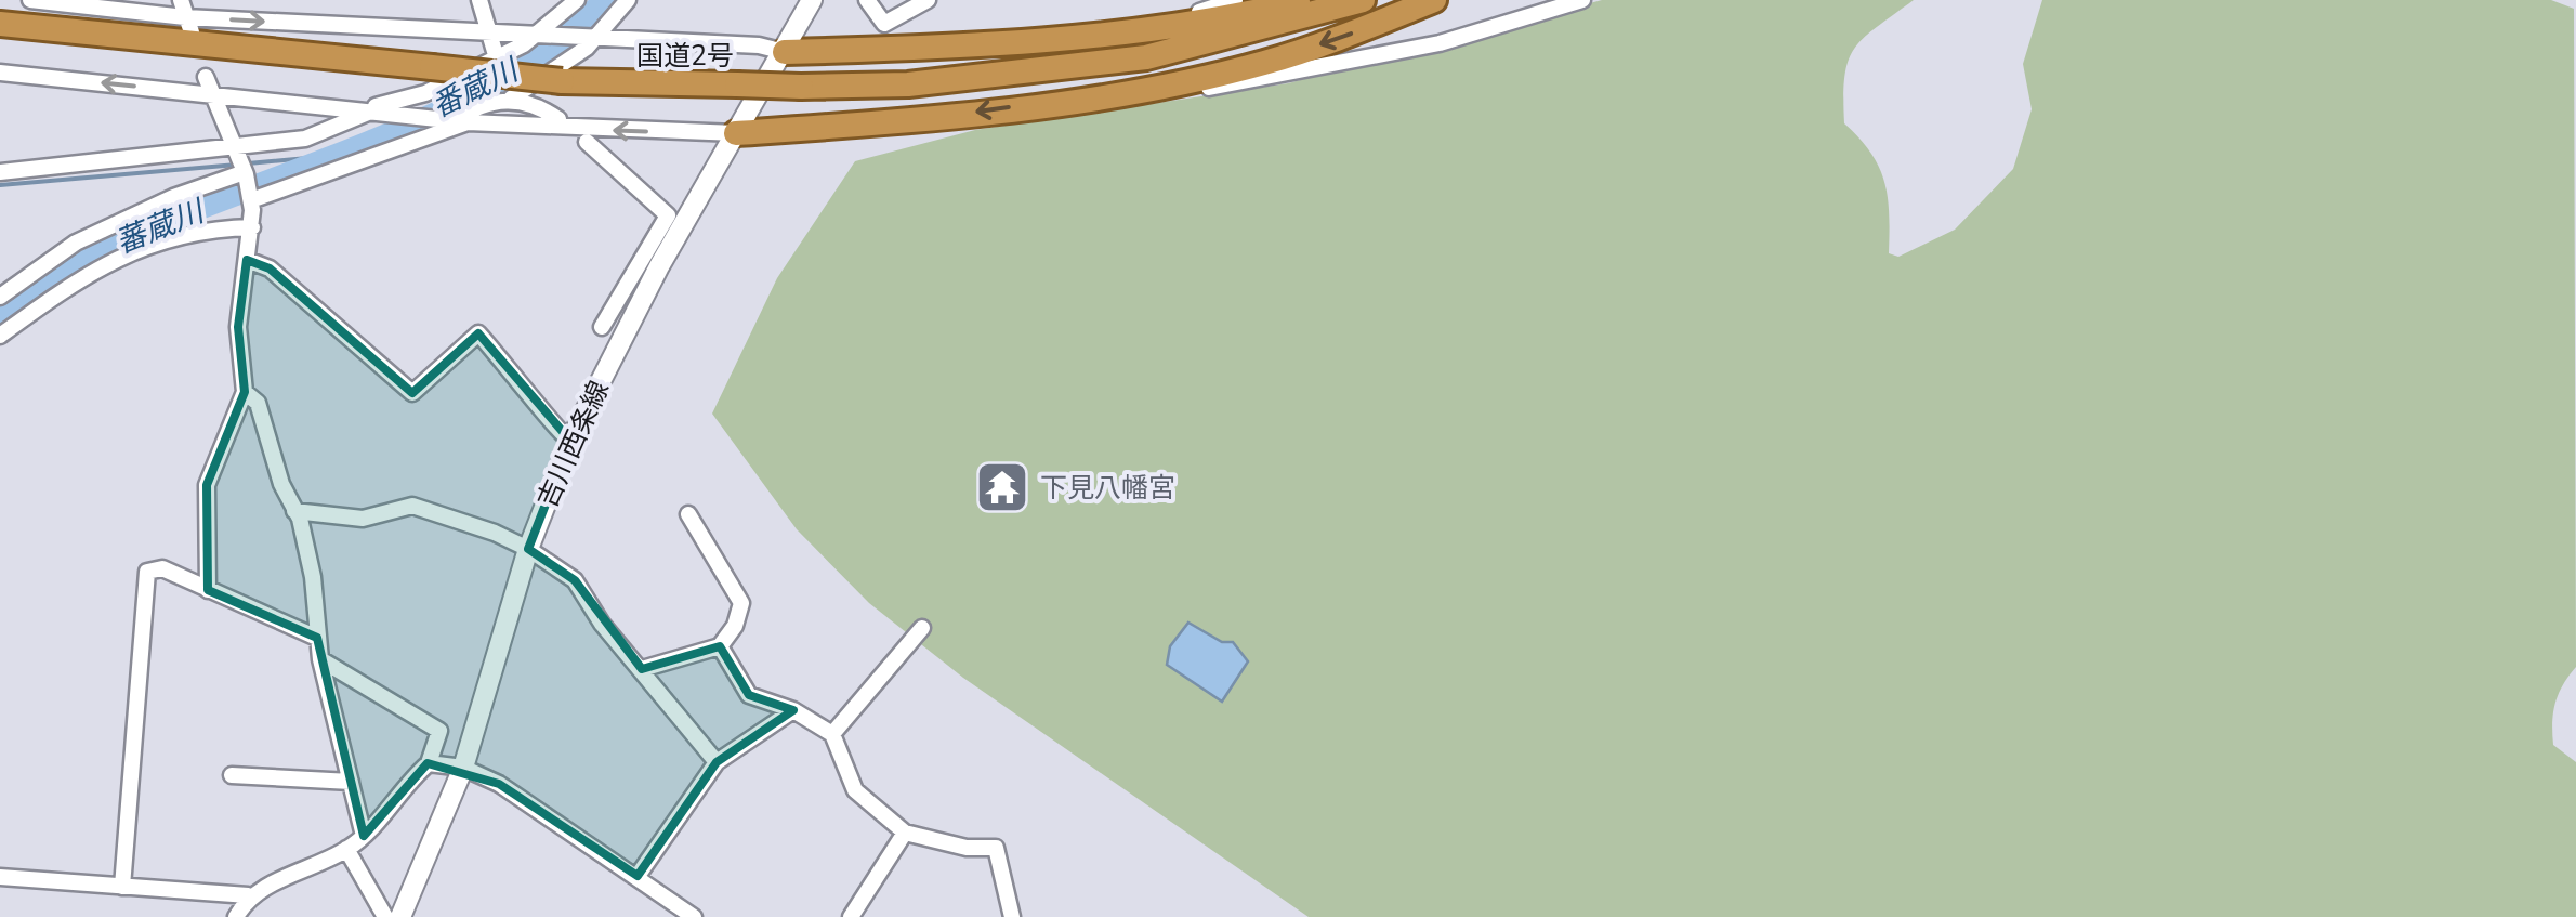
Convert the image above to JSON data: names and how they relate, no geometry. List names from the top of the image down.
{
  "streets": {
    "highway": ["国道2号"],
    "main road": ["吉川西条線"]
  },
  "water": ["番蔵川", "蕃蔵川"],
  "places": {
    "temple": ["下見八幡宮"]
  }
}
